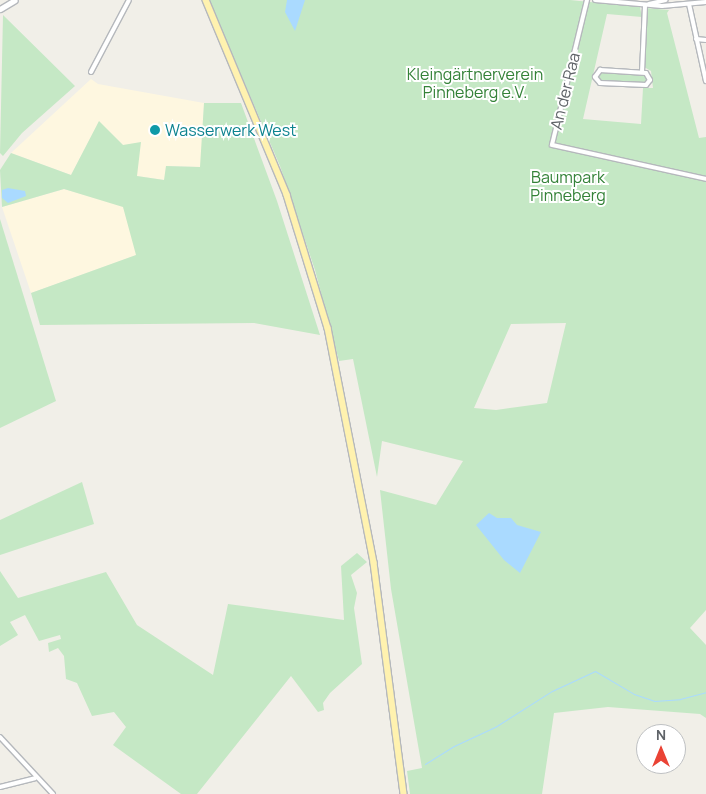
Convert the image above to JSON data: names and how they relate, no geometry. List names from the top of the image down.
{
  "streets": {
    "street": ["An der Raa"]
  },
  "parks": ["Kleingärtnerverein Pinneberg e.V.", "Baumpark Pinneberg"],
  "places": ["Wasserwerk West"],
  "north": "top"
}
